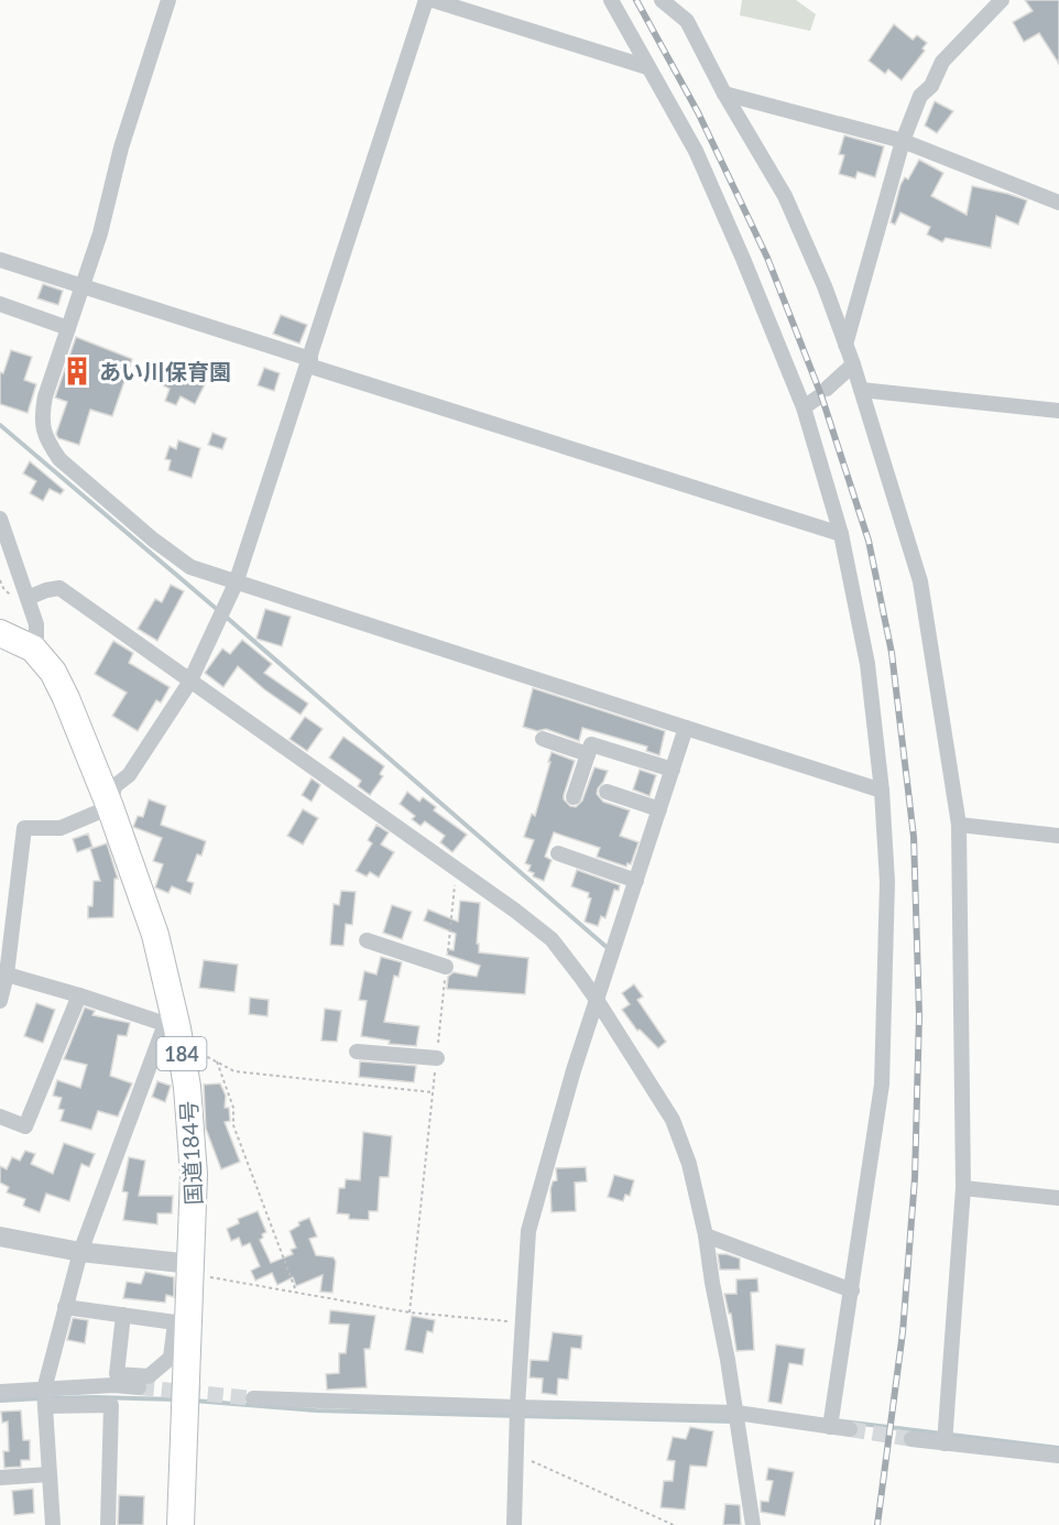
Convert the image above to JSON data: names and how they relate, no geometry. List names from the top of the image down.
{
  "streets": {
    "highway": ["184", "国道184号"]
  },
  "places": {
    "building": ["あい川保育園"]
  }
}
